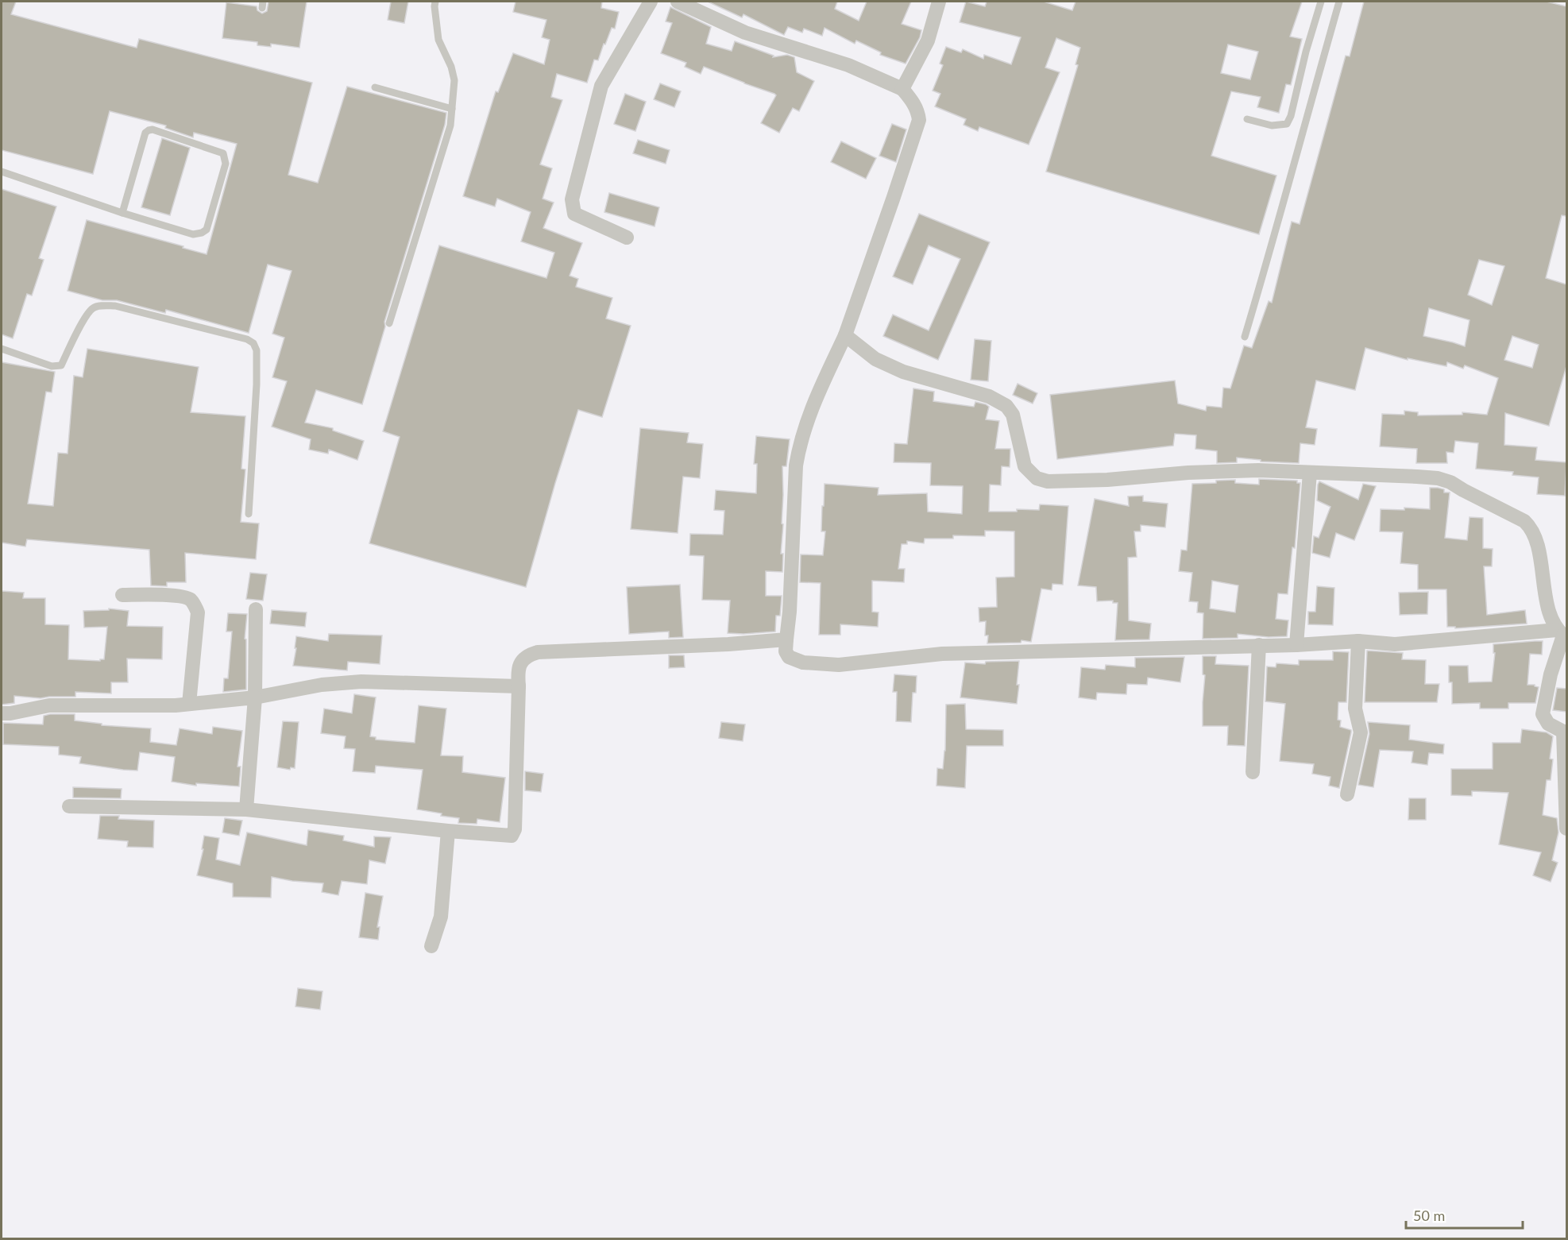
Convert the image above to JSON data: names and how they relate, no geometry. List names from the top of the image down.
{
  "scale_bar": "50 m"
}
